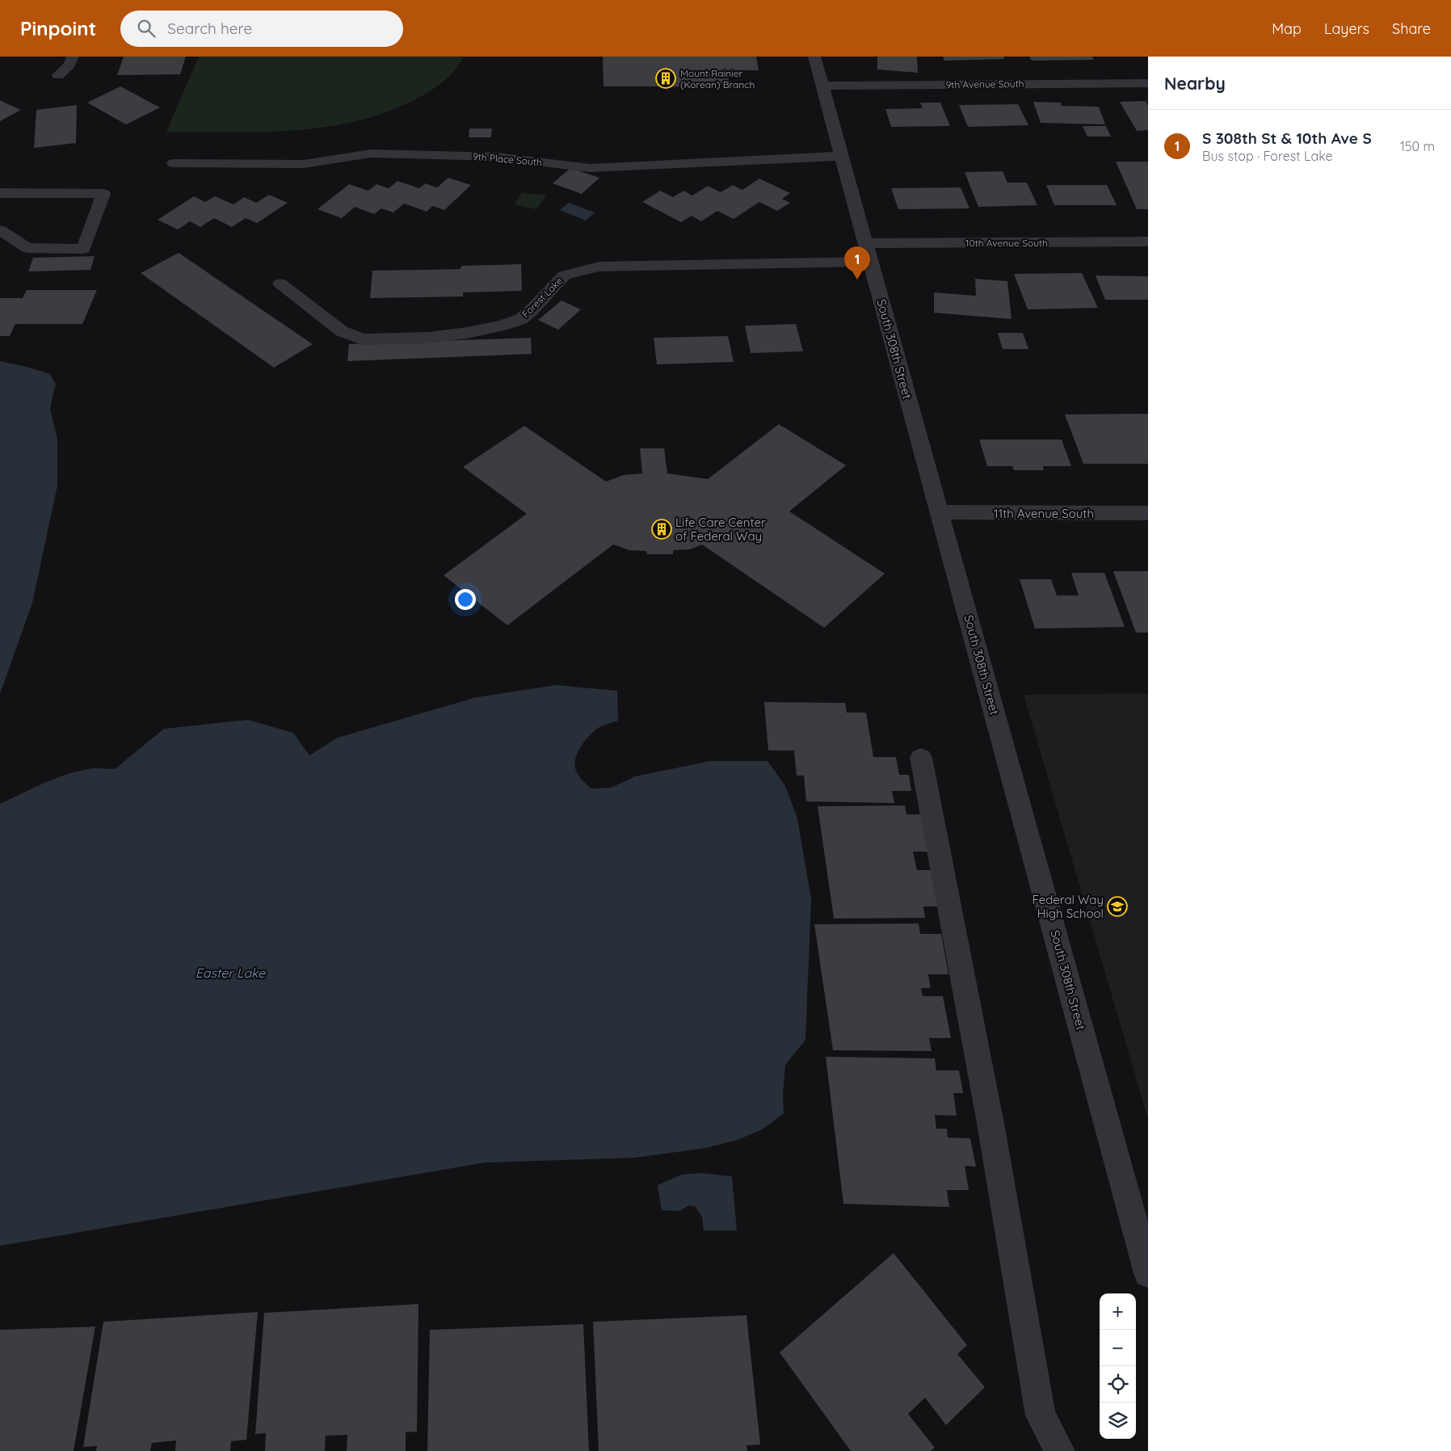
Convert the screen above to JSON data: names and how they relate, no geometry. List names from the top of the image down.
{
  "streets": {
    "street": [
      "9th Avenue South",
      "9th Place South",
      "10th Avenue South",
      "Forest Lake",
      "South 308th Street",
      "11th Avenue South"
    ]
  },
  "crossings": [
    ["9th Avenue South", "South 308th Street"],
    ["9th Place South", "South 308th Street"],
    ["10th Avenue South", "South 308th Street"],
    ["Forest Lake", "South 308th Street"],
    ["South 308th Street", "11th Avenue South"]
  ],
  "water": ["Easter Lake"],
  "places": {
    "building": ["Mount Rainier (Korean) Branch", "Life Care Center of Federal Way"],
    "school or university": ["Federal Way High School"]
  },
  "page": {
    "header": "Pinpoint",
    "search": "Search here",
    "nav": ["Map", "Layers", "Share"],
    "heading": "Nearby",
    "list": [
      {
        "mark": "1",
        "name": "S 308th St & 10th Ave S",
        "note": "Bus stop · Forest Lake",
        "value": "150 m"
      }
    ],
    "pins": "1",
    "map_buttons": ["+", "−"]
  }
}
